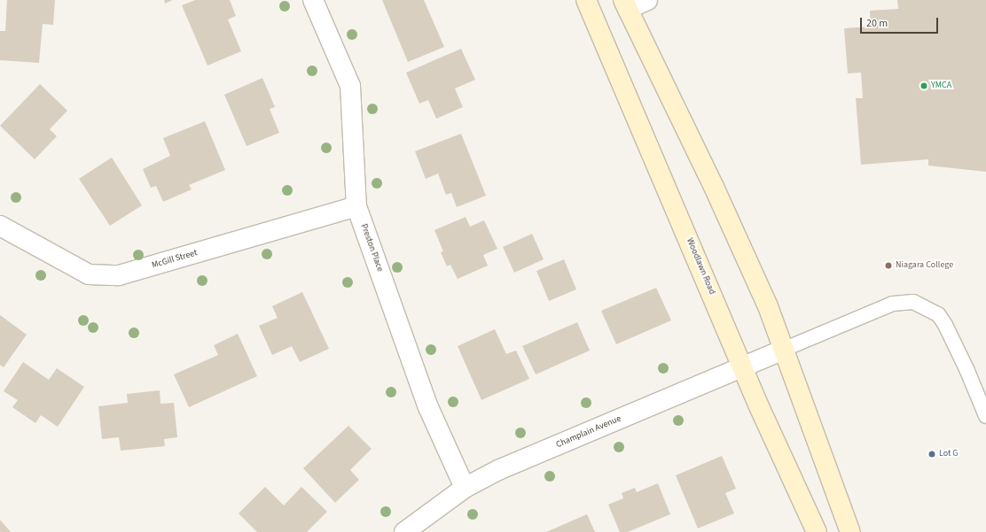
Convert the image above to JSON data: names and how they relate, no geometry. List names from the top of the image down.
{
  "streets": {
    "main road": ["Woodlawn Road"],
    "street": ["Preston Place", "McGill Street", "Champlain Avenue"]
  },
  "crossings": [
    ["Preston Place", "McGill Street"],
    ["Preston Place", "Champlain Avenue"],
    ["Woodlawn Road", "Champlain Avenue"]
  ],
  "places": ["YMCA", "Niagara College", "Lot G"],
  "scale_bar": "20 m"
}
